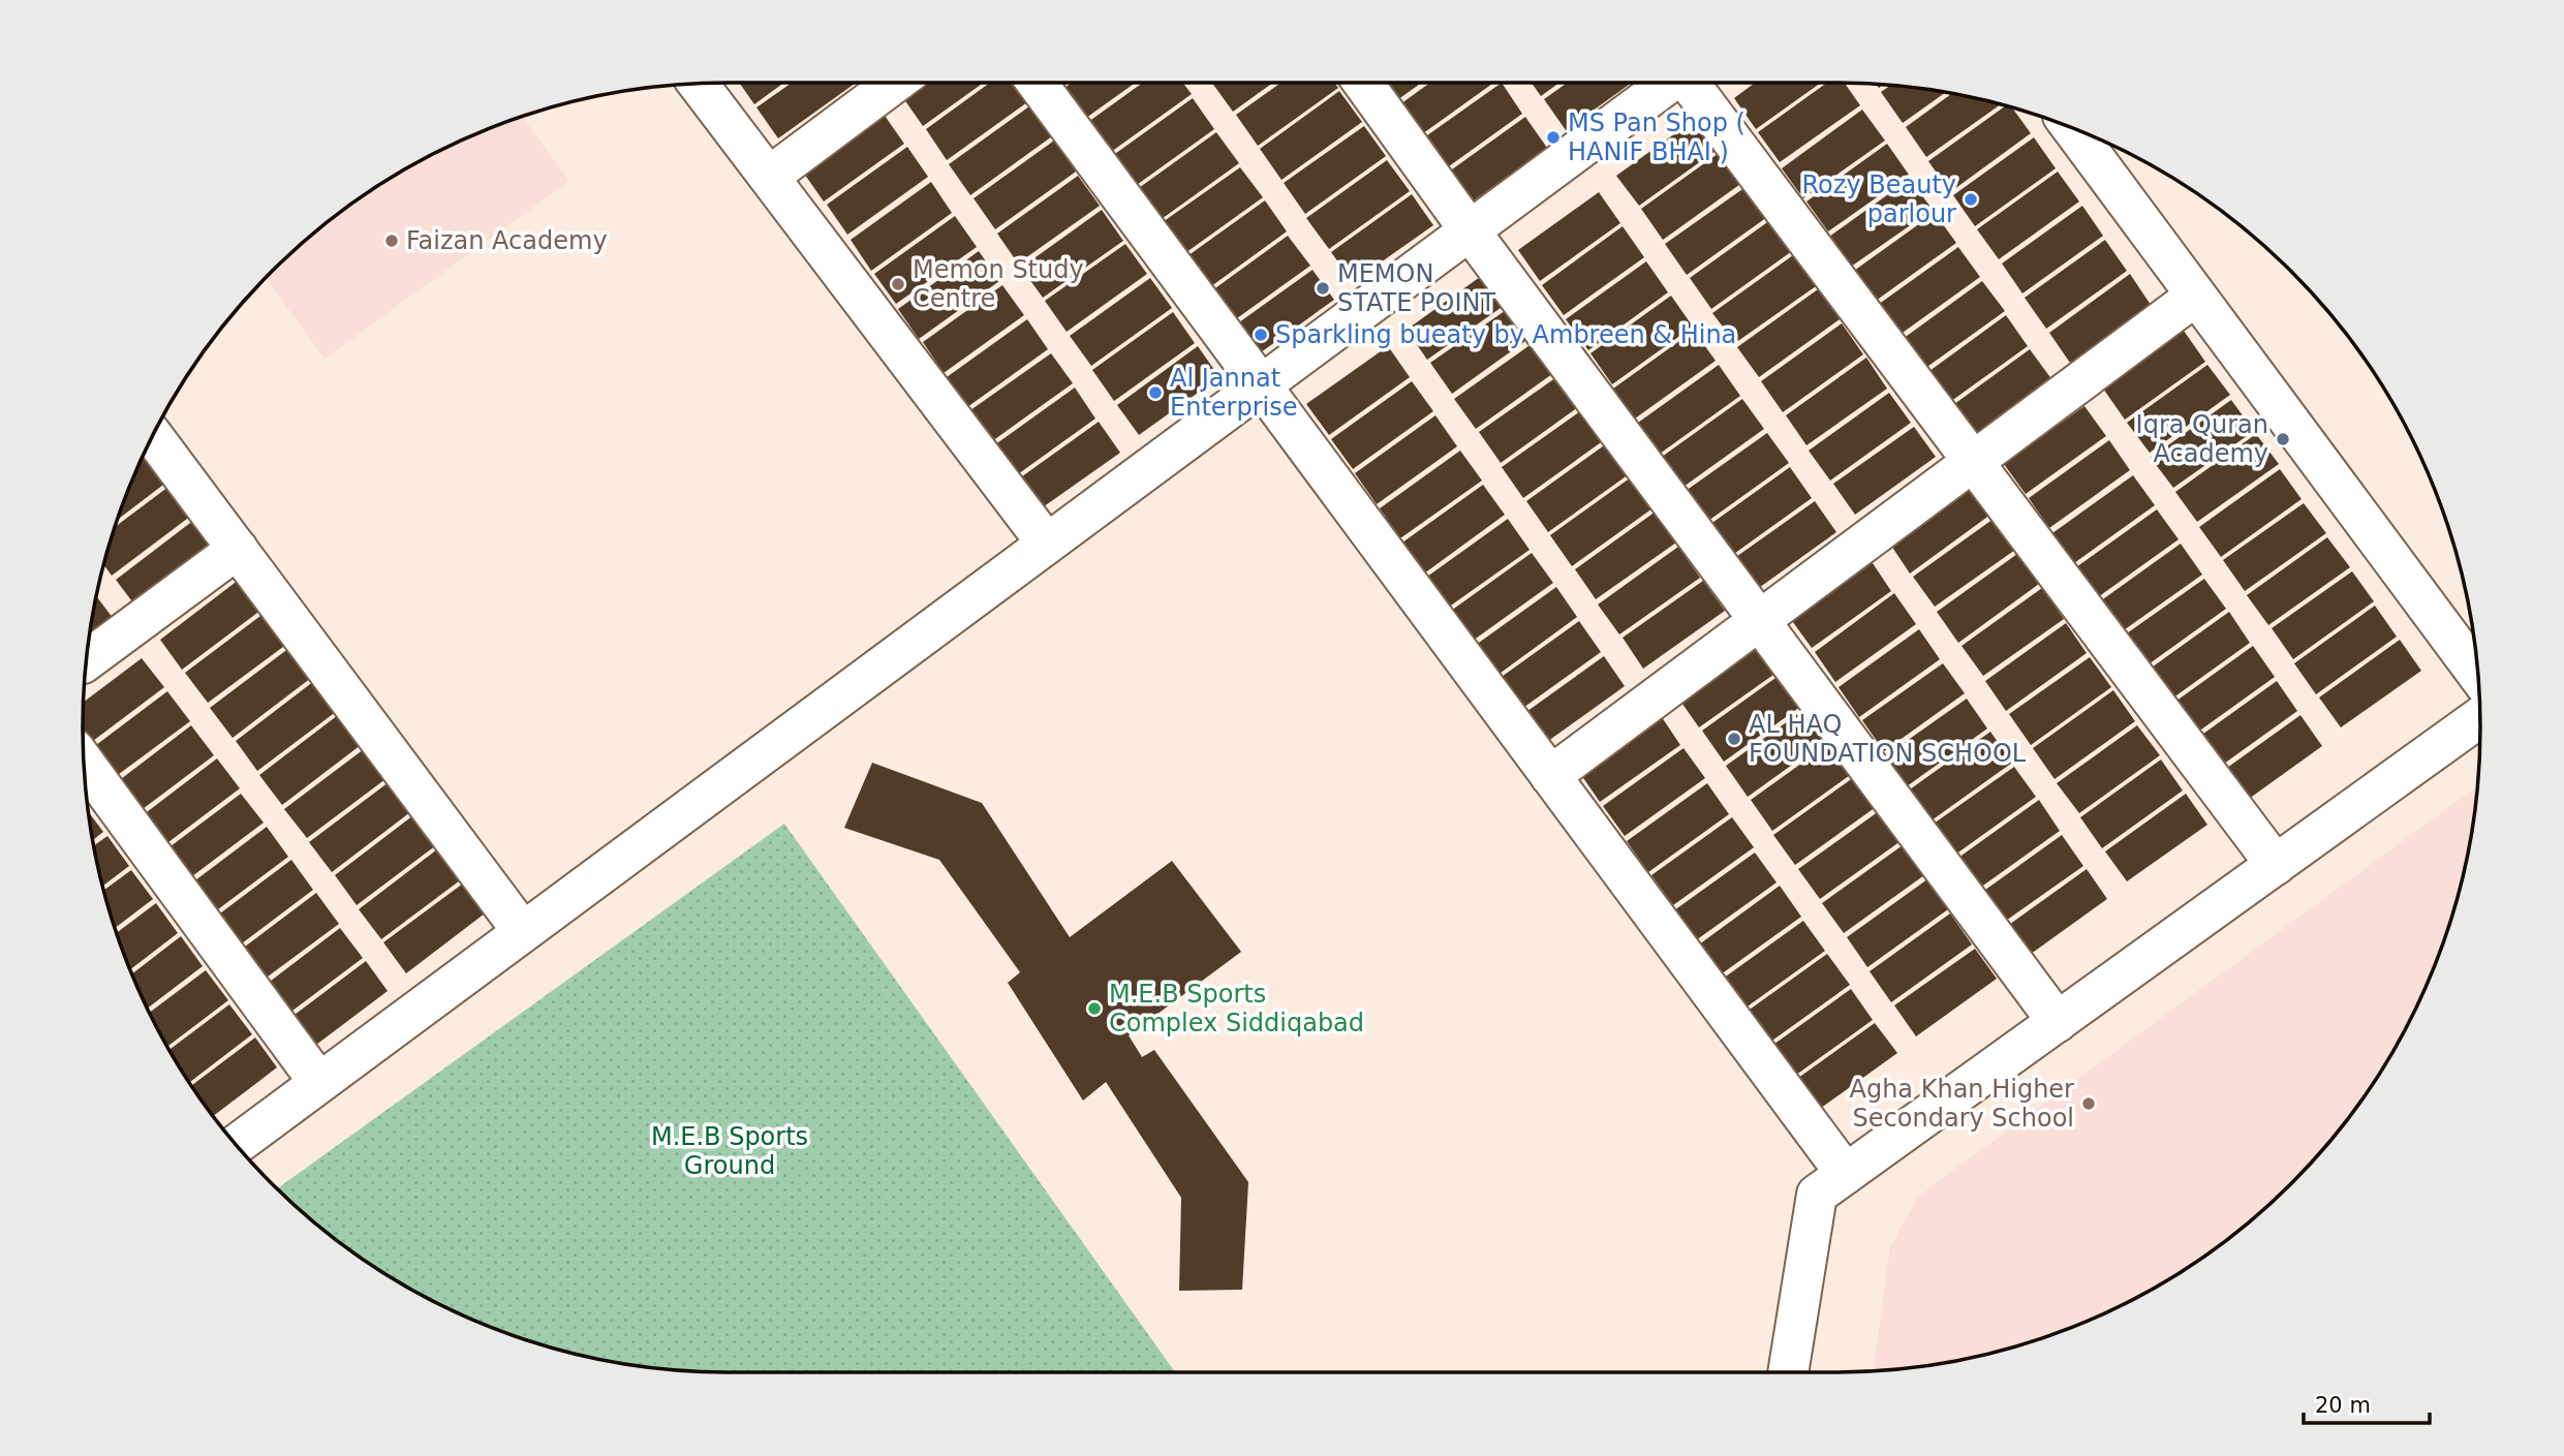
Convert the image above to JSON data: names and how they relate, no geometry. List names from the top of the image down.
{
  "parks": ["M.E.B Sports Ground"],
  "places": [
    "MS Pan Shop ( HANIF BHAI )",
    "Rozy Beauty parlour",
    "Faizan Academy",
    "Memon Study Centre",
    "MEMON STATE POINT",
    "Sparkling bueaty by Ambreen & Hina",
    "Al Jannat Enterprise",
    "Iqra Quran Academy",
    "AL HAQ FOUNDATION SCHOOL",
    "M.E.B Sports Complex Siddiqabad",
    "Agha Khan Higher Secondary School"
  ],
  "scale_bar": "20 m"
}
